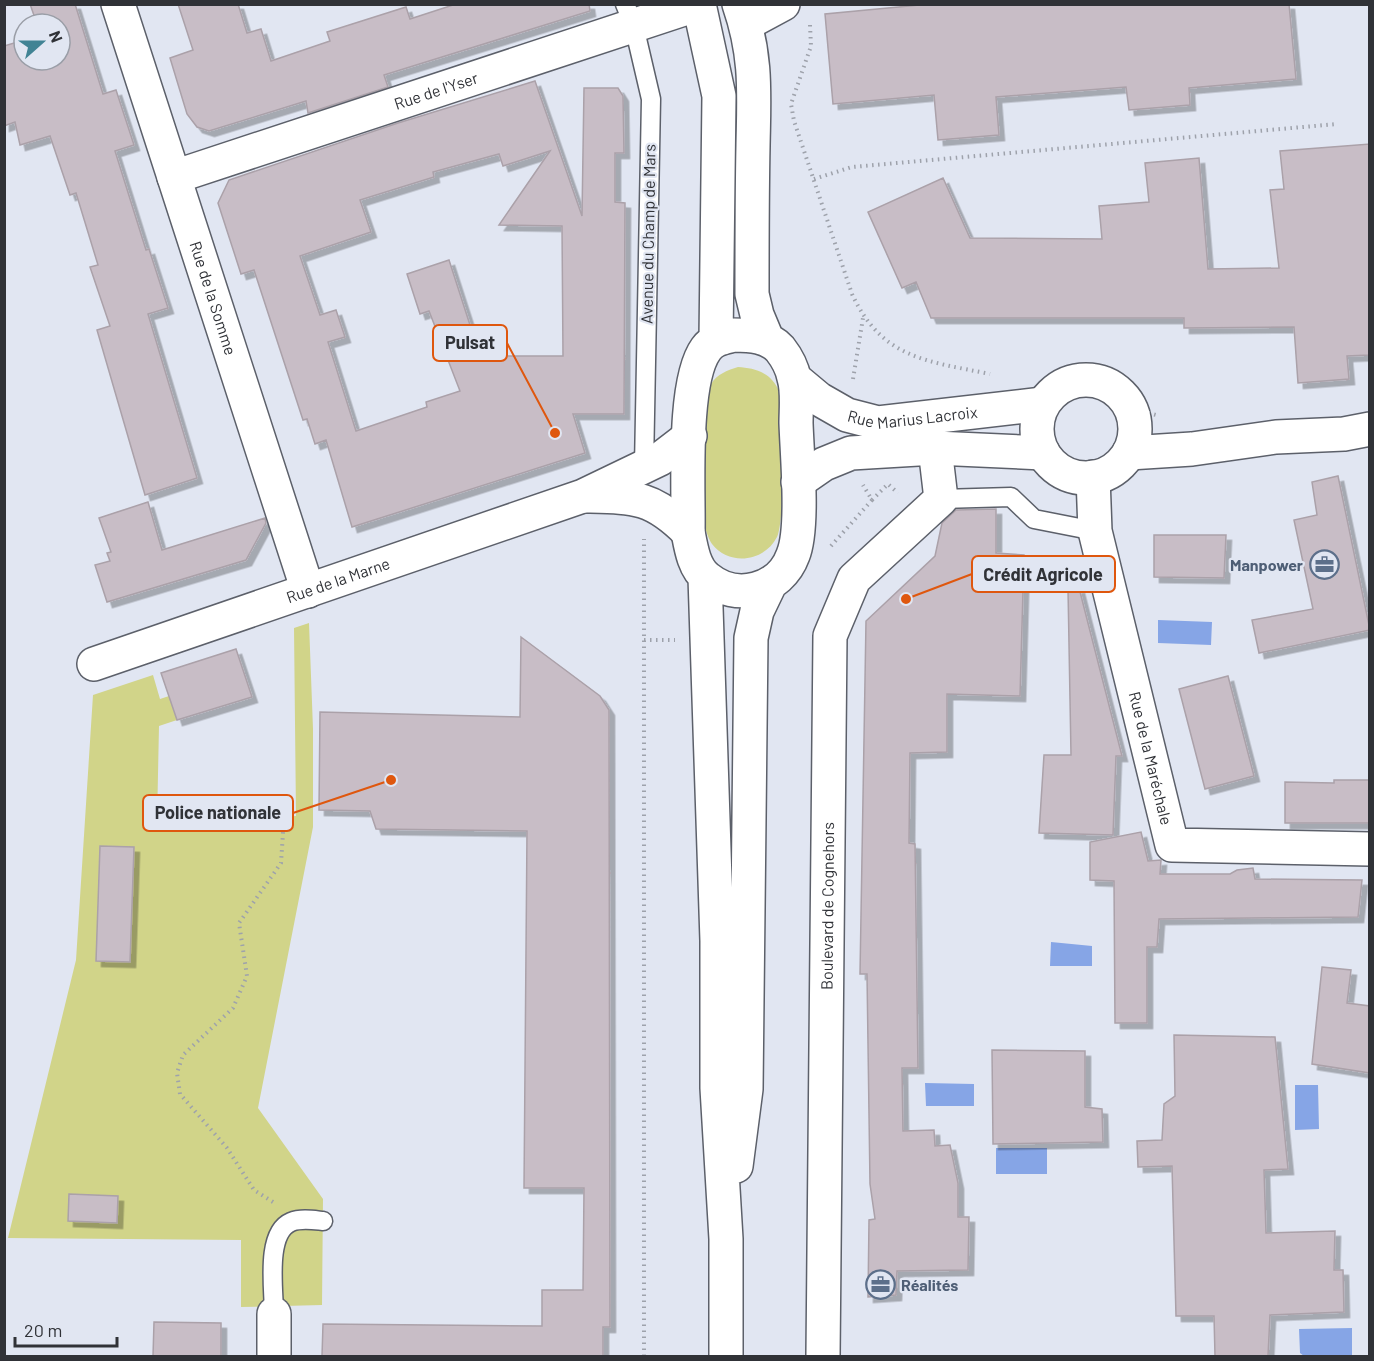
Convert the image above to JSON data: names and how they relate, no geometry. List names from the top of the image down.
{
  "streets": {
    "main road": [
      "Rue de l'Yser",
      "Rue de la Somme",
      "Rue Marius Lacroix",
      "Rue de la Marne",
      "Rue de la Maréchale",
      "Boulevard de Cognehors"
    ],
    "lane": ["Avenue du Champ de Mars"]
  },
  "crossings": [
    ["Rue de l'Yser", "Avenue du Champ de Mars"],
    ["Rue de l'Yser", "Rue de la Somme"],
    ["Avenue du Champ de Mars", "Rue de la Marne"],
    ["Rue de la Somme", "Rue de la Marne"],
    ["Rue Marius Lacroix", "Rue de la Maréchale"]
  ],
  "places": {
    "other": ["Pulsat", "Crédit Agricole", "Police nationale"],
    "office": ["Manpower", "Réalités"]
  },
  "scale_bar": "20 m",
  "north": "right"
}
